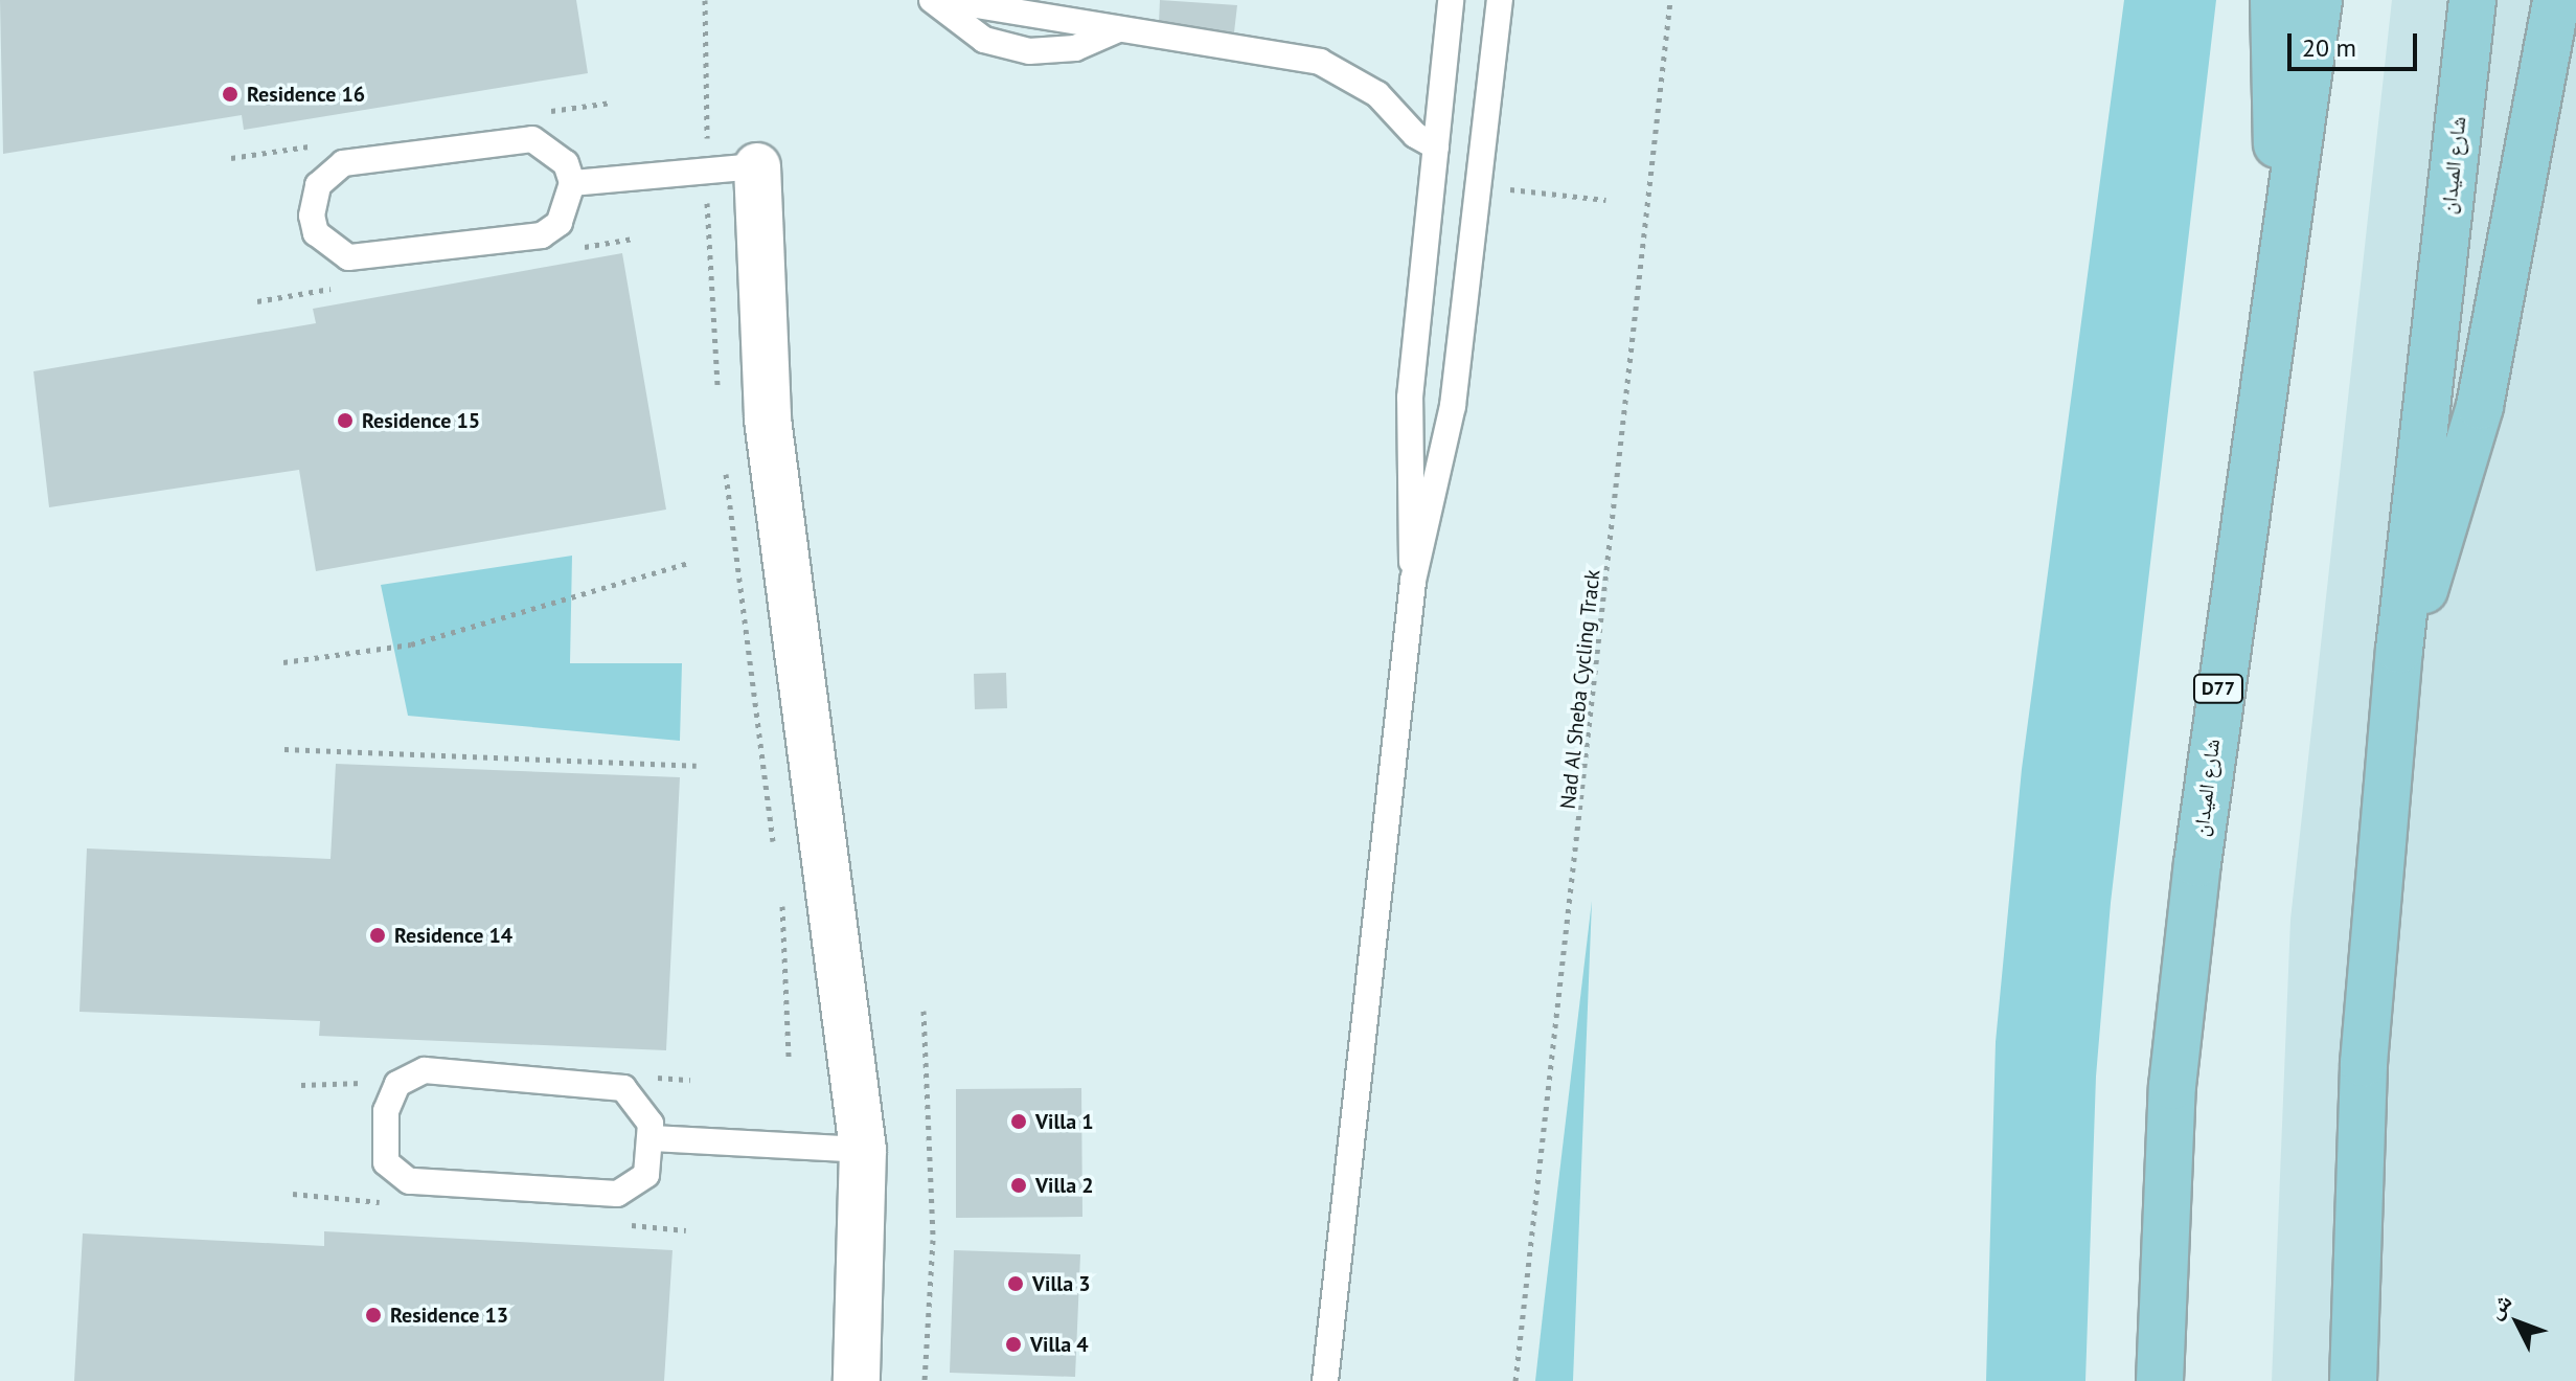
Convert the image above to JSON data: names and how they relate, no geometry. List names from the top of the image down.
{
  "streets": {
    "main road": ["شارع الميدان", "D77"],
    "path": ["Nad Al Sheba Cycling Track"]
  },
  "places": [
    "Residence 16",
    "Residence 15",
    "Residence 14",
    "Villa 1",
    "Villa 2",
    "Villa 3",
    "Residence 13",
    "Villa 4"
  ],
  "scale_bar": "20 m",
  "north": "top left"
}
